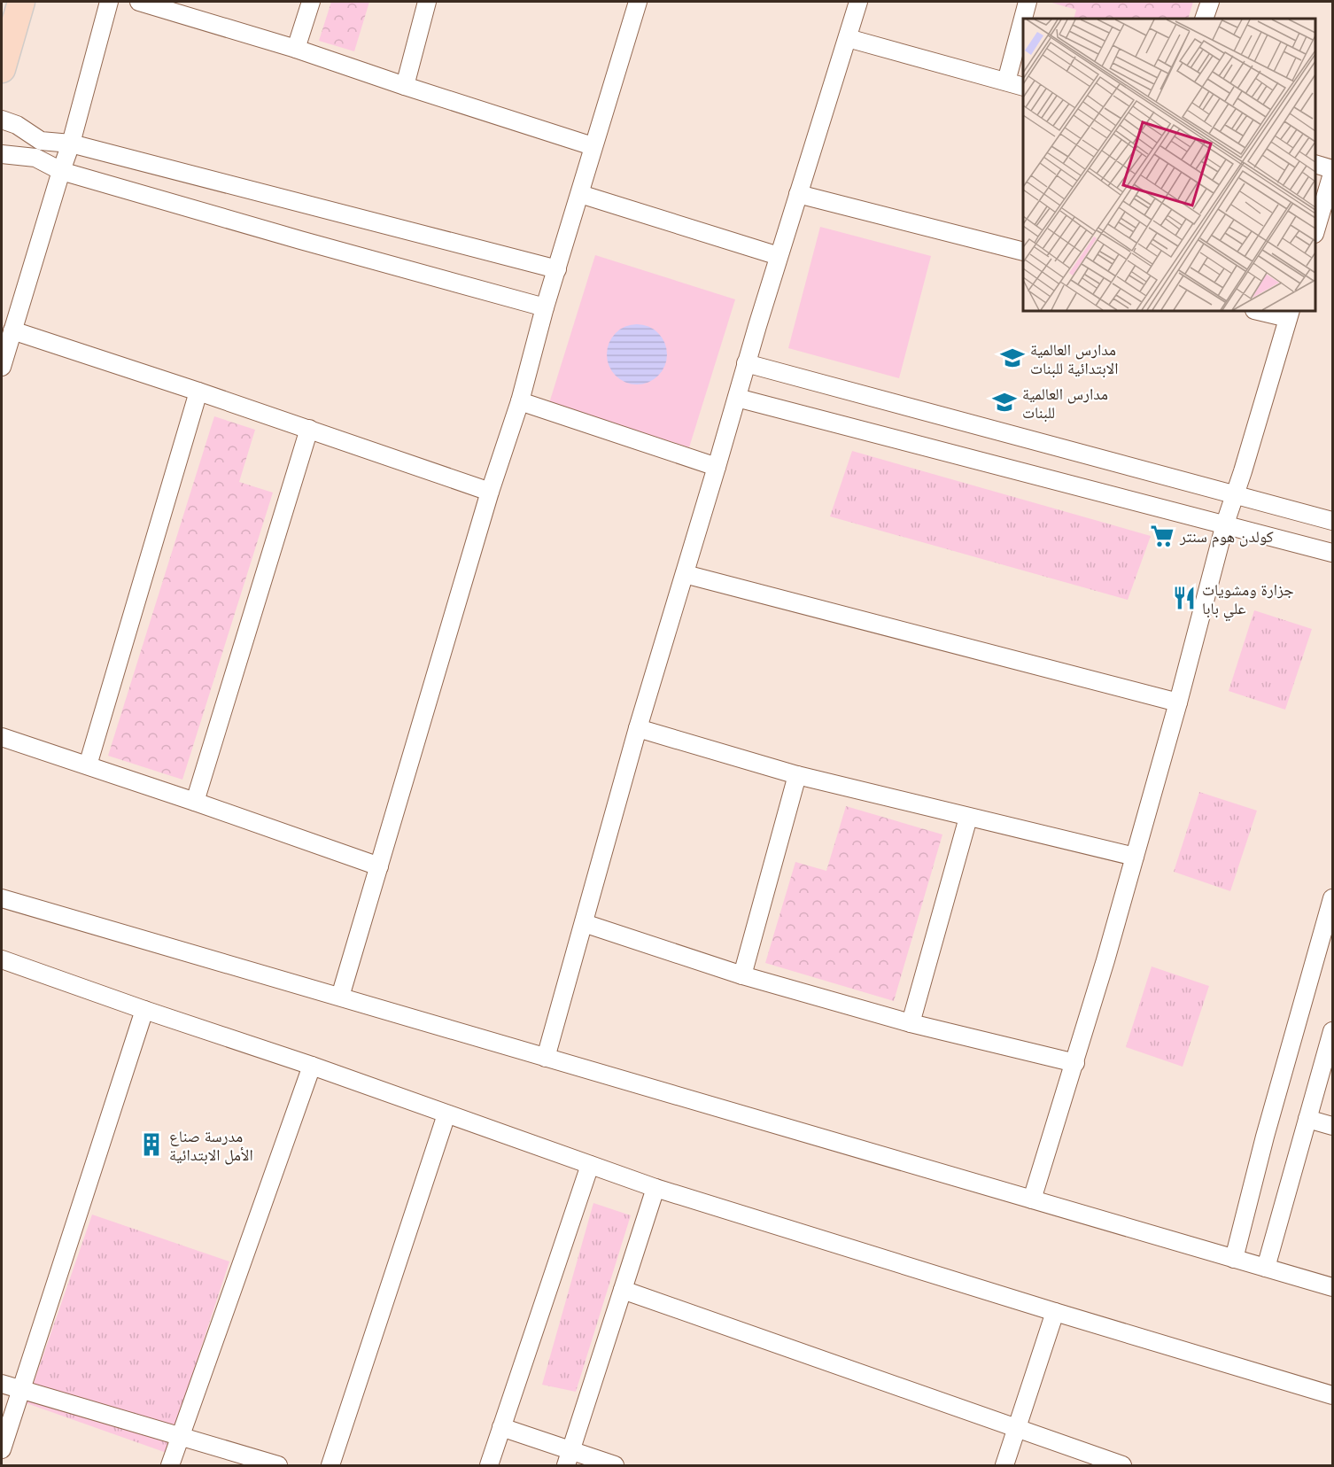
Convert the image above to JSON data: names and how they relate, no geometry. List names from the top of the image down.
{
  "places": {
    "school or university": ["مدارس العالمية الابتدائية للبنات", "مدارس العالمية للبنات"],
    "supermarket": ["كولدن هوم سنتر"],
    "restaurant": ["جزارة ومشويات علي بابا"],
    "building": ["مدرسة صناع الأمل الابتدائية"]
  }
}
